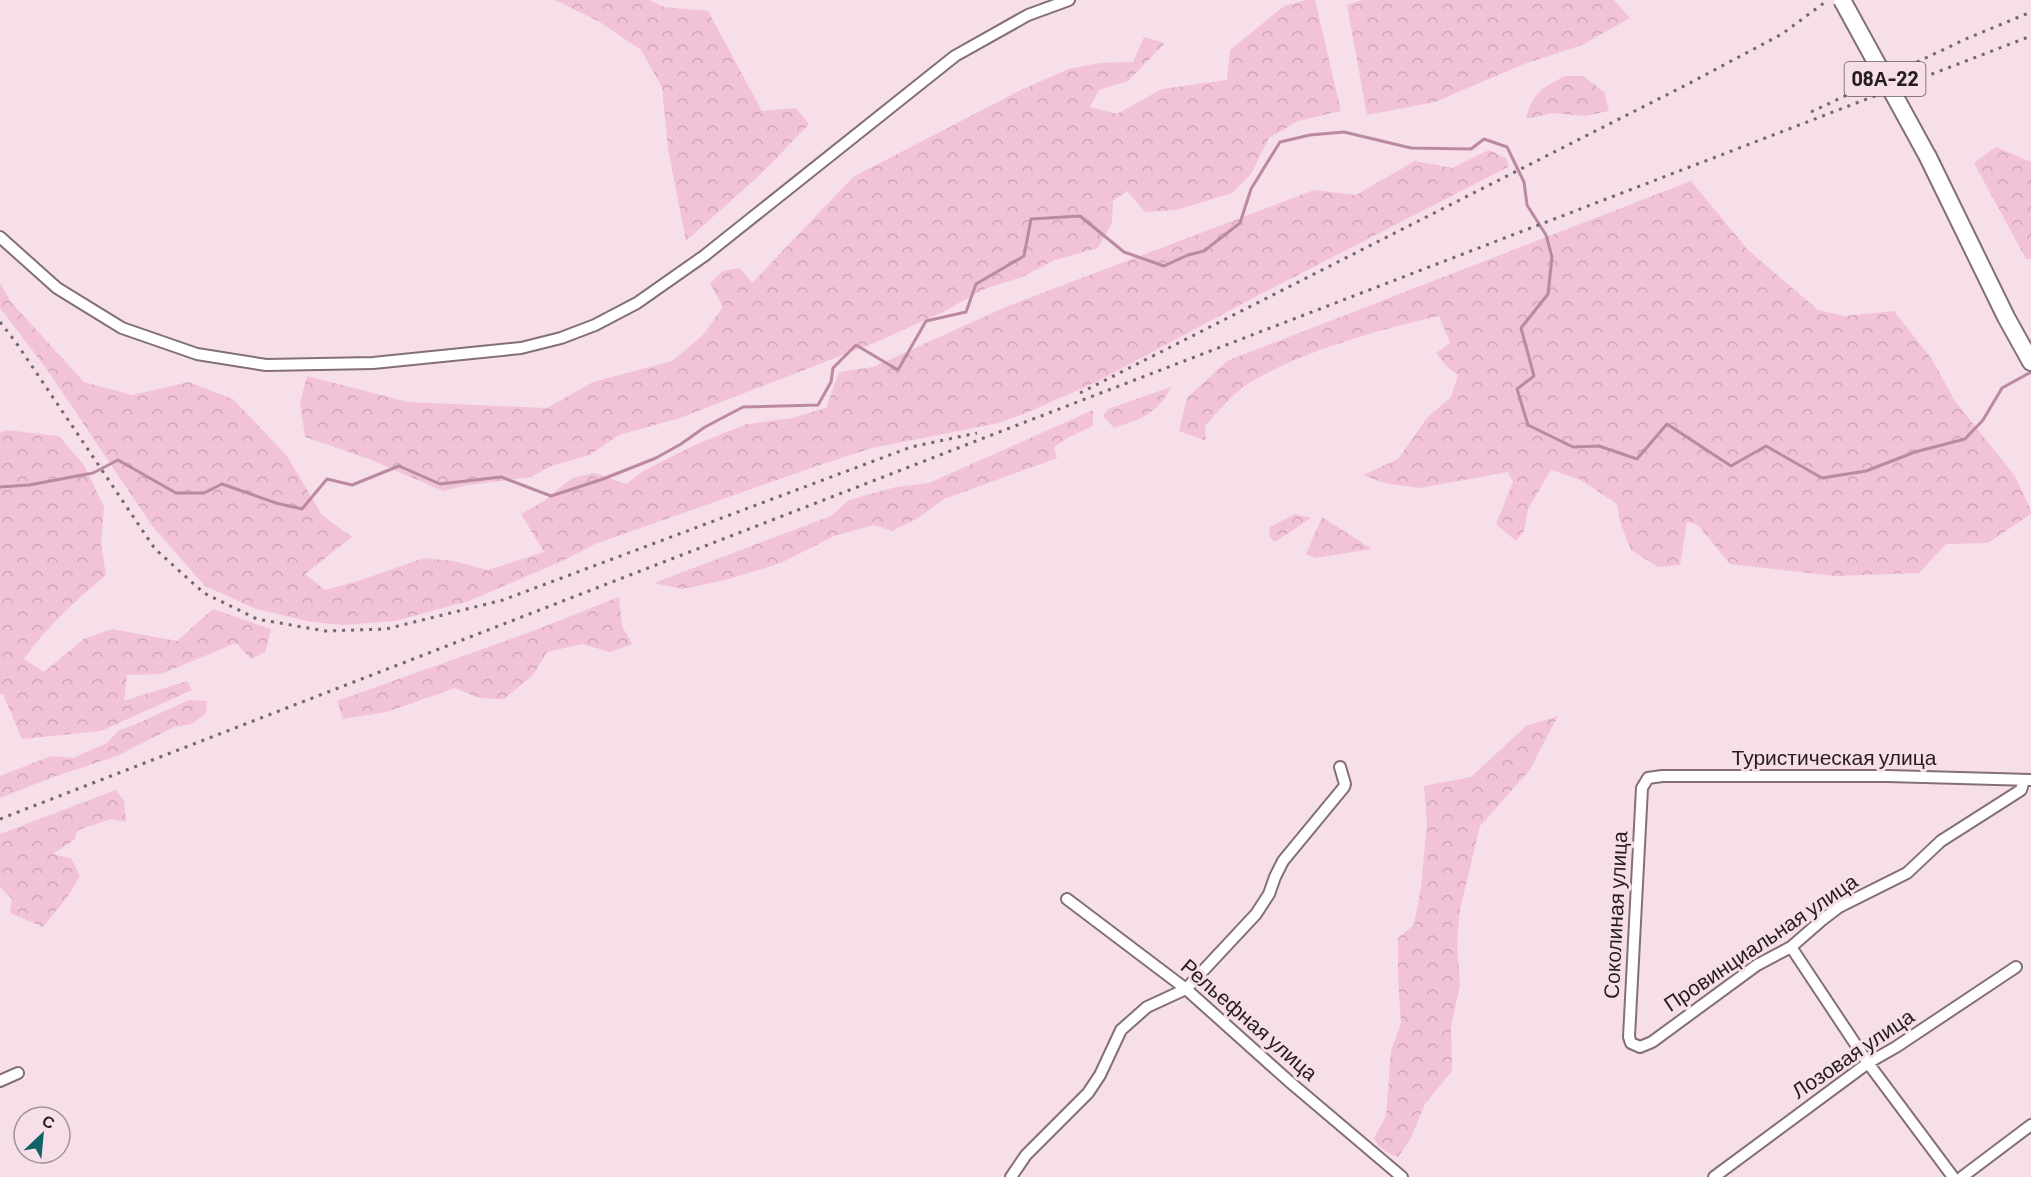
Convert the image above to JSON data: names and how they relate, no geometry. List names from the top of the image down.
{
  "streets": {
    "highway": ["08А-22"],
    "street": [
      "Туристическая улица",
      "Соколиная улица",
      "Провинциальная улица",
      "Рельефная улица",
      "Лозовая улица"
    ]
  },
  "crossings": [
    ["Туристическая улица", "Соколиная улица"],
    ["Туристическая улица", "Провинциальная улица"],
    ["Соколиная улица", "Провинциальная улица"]
  ],
  "north": "top right"
}
